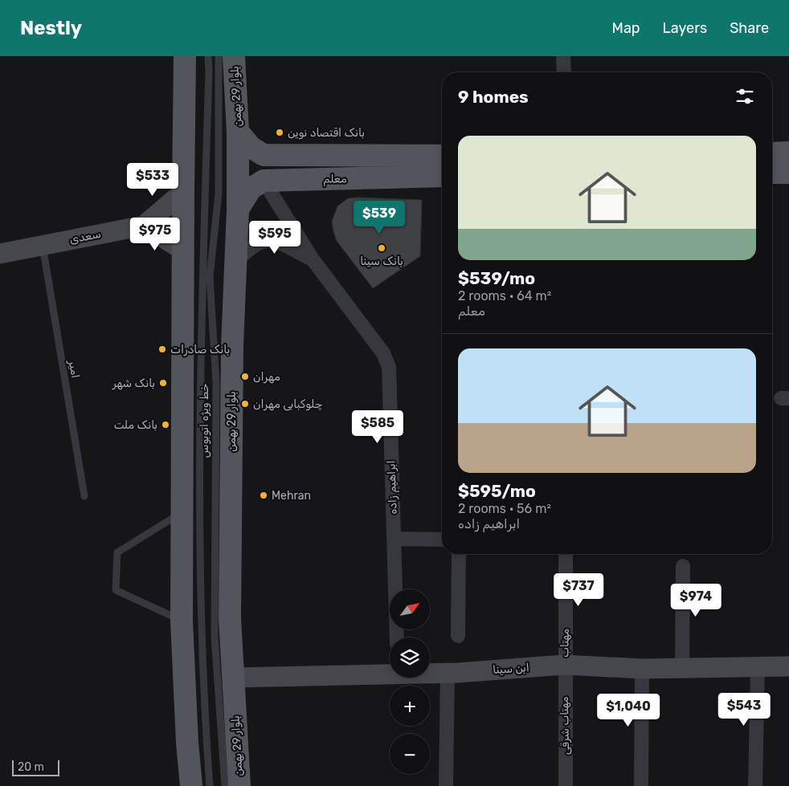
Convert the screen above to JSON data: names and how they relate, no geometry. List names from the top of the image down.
{
  "streets": {
    "main road": [
      "بلوار 29 بهمن",
      "معلم",
      "سعدی",
      "ابن سینا"
    ],
    "street": ["ابراهیم زاده", "مهتاب", "مهتاب شرقی"],
    "lane": ["امیر", "خط ویژه اتوبوس"]
  },
  "crossings": [
    ["بلوار 29 بهمن", "ابراهیم زاده"],
    ["بلوار 29 بهمن", "ابن سینا"],
    ["معلم", "ابراهیم زاده"],
    ["سعدی", "امیر"],
    ["مهتاب", "ابن سینا"],
    ["مهتاب", "مهتاب شرقی"],
    ["ابن سینا", "مهتاب شرقی"]
  ],
  "places": [
    "بانک اقتصاد نوین",
    "بانک سینا",
    "بانک صادرات",
    "مهران",
    "بانک شهر",
    "چلوکبابی مهران",
    "بانک ملت",
    "Mehran"
  ],
  "scale_bar": "20 m",
  "north": "top right",
  "page": {
    "header": "Nestly",
    "nav": ["Map", "Layers", "Share"],
    "heading": "9 homes",
    "list": [
      {
        "name": "$539/mo",
        "note": "2 rooms · 64 m² · معلم"
      },
      {
        "name": "$595/mo",
        "note": "2 rooms · 56 m² · ابراهیم زاده"
      }
    ],
    "price": [
      "$533",
      "$539",
      "$975",
      "$595",
      "$585",
      "$737",
      "$974",
      "$543",
      "$1,040"
    ],
    "map_buttons": ["+", "−"],
    "scale": "20 m"
  }
}
